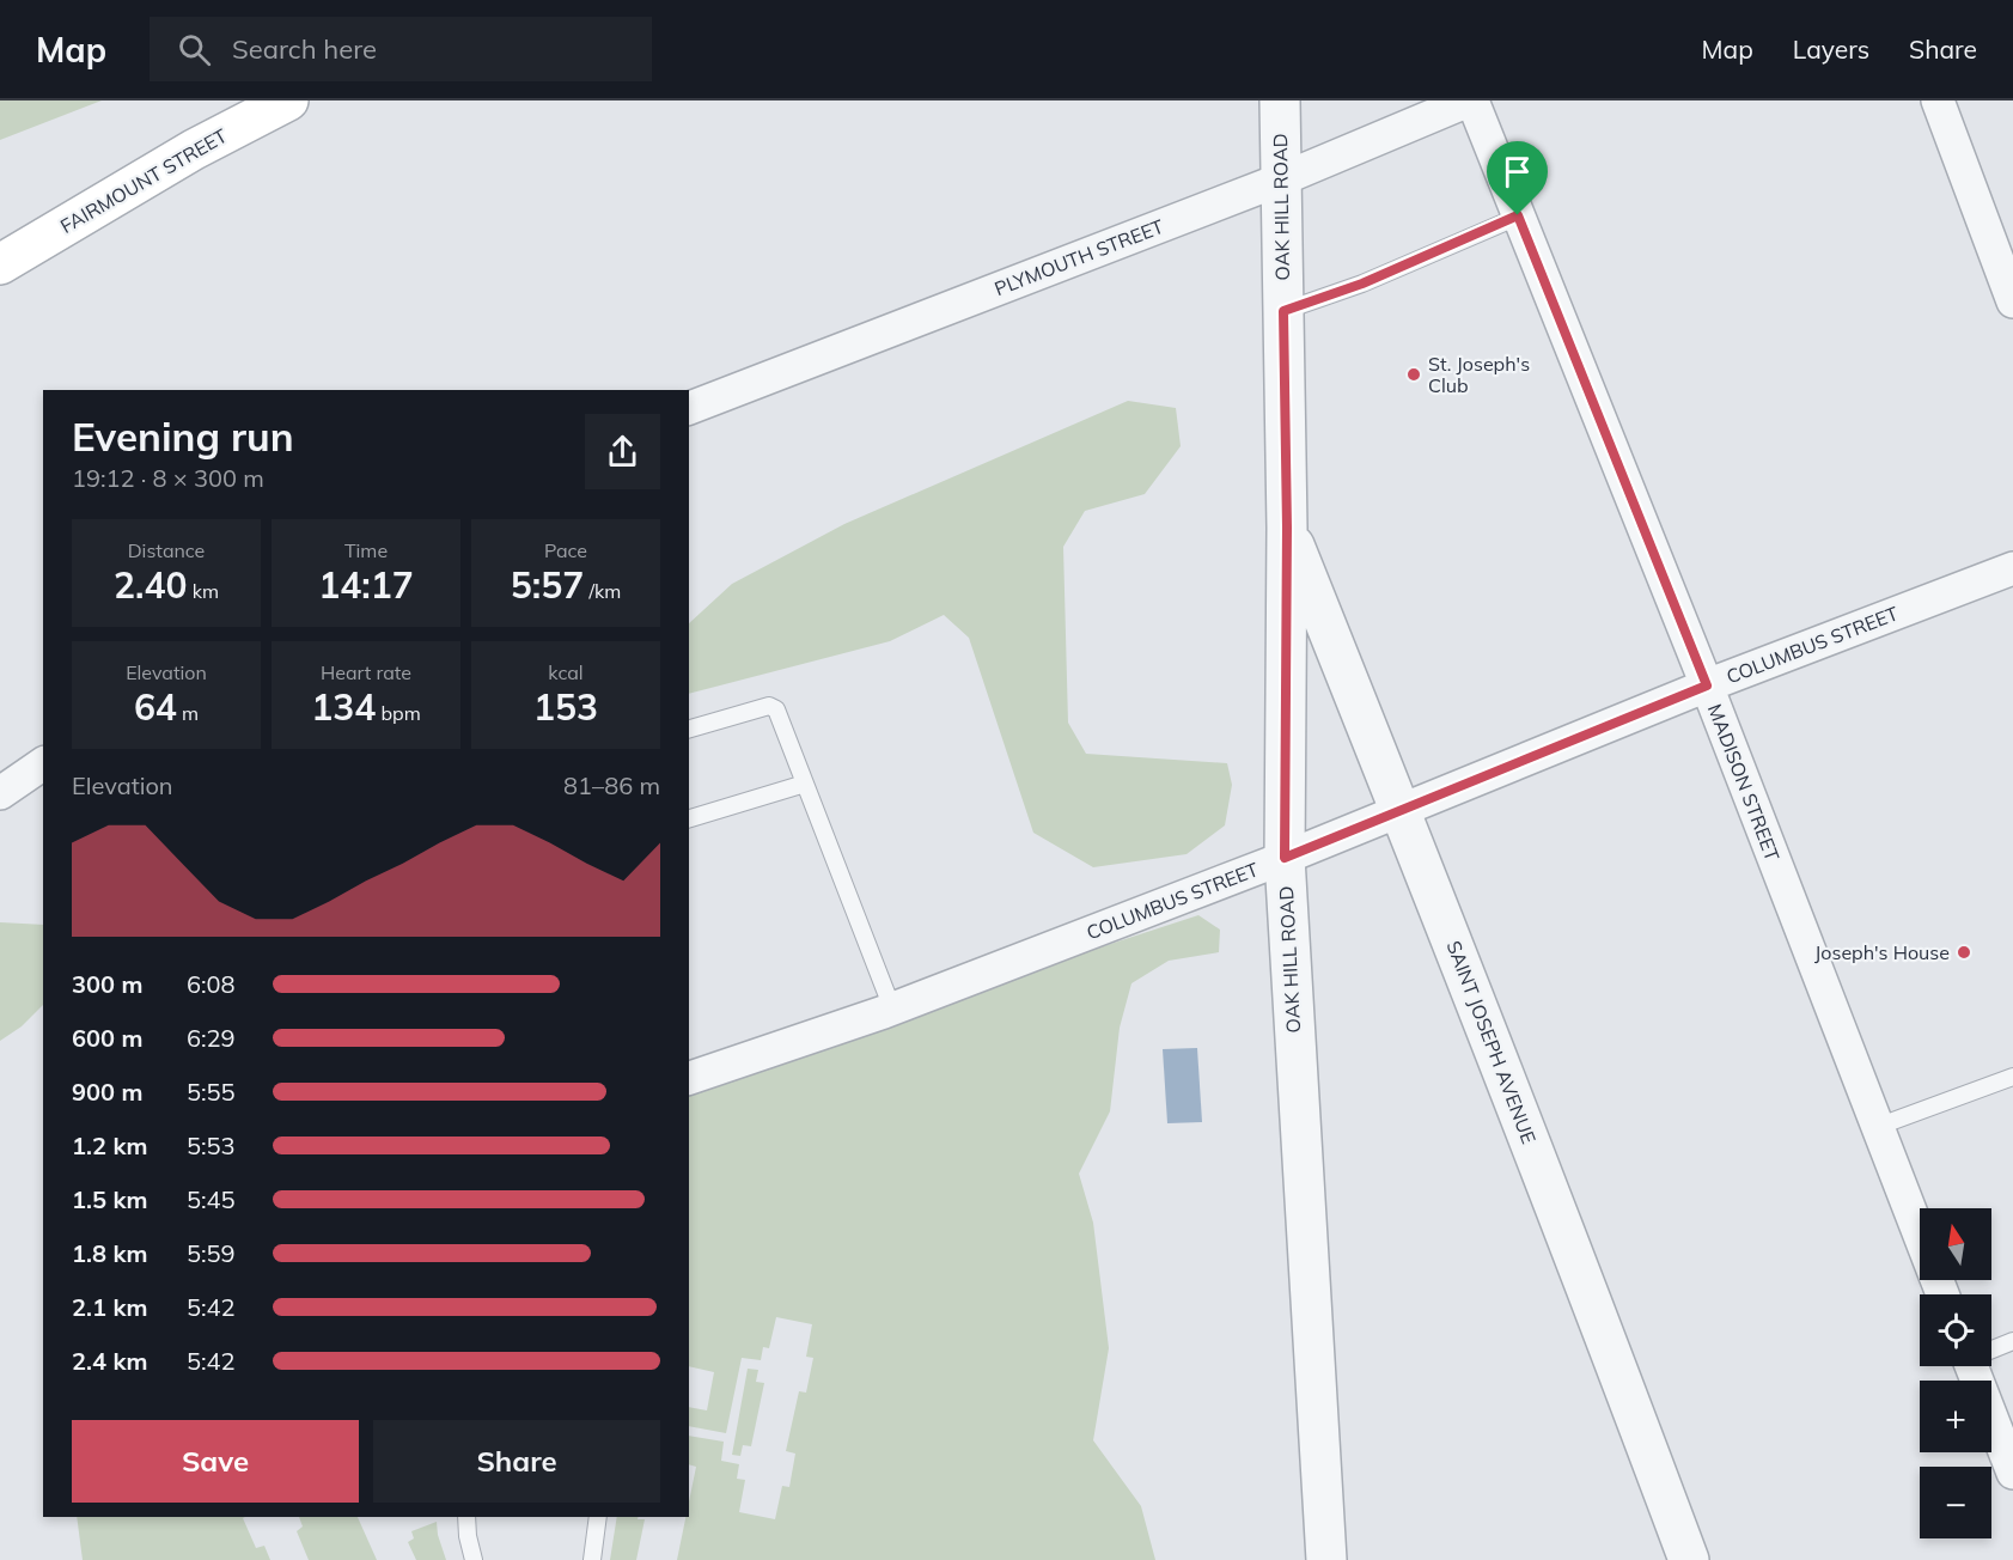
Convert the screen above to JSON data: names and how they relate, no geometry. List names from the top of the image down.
{
  "streets": {
    "main road": ["FAIRMOUNT STREET"],
    "street": [
      "OAK HILL ROAD",
      "PLYMOUTH STREET",
      "COLUMBUS STREET",
      "MADISON STREET",
      "SAINT JOSEPH AVENUE"
    ]
  },
  "crossings": [
    ["OAK HILL ROAD", "PLYMOUTH STREET"],
    ["OAK HILL ROAD", "COLUMBUS STREET"],
    ["OAK HILL ROAD", "SAINT JOSEPH AVENUE"],
    ["PLYMOUTH STREET", "MADISON STREET"],
    ["COLUMBUS STREET", "MADISON STREET"],
    ["COLUMBUS STREET", "SAINT JOSEPH AVENUE"]
  ],
  "places": ["St. Joseph's Club", "Joseph's House"],
  "north": "top",
  "page": {
    "header": "Map",
    "search": "Search here",
    "nav": ["Map", "Layers", "Share"],
    "heading": ["Evening run", "19:12 · 8 × 300 m"],
    "stats": [
      ["Distance", "2.40 km"],
      ["Time", "14:17"],
      ["Pace", "5:57 /km"],
      ["Elevation", "64 m"],
      ["Heart rate", "134 bpm"],
      ["kcal", "153"]
    ],
    "chart": ["Elevation", "81–86 m"],
    "list": [
      {
        "name": "300 m",
        "note": "6:08"
      },
      {
        "name": "600 m",
        "note": "6:29"
      },
      {
        "name": "900 m",
        "note": "5:55"
      },
      {
        "name": "1.2 km",
        "note": "5:53"
      },
      {
        "name": "1.5 km",
        "note": "5:45"
      },
      {
        "name": "1.8 km",
        "note": "5:59"
      },
      {
        "name": "2.1 km",
        "note": "5:42"
      },
      {
        "name": "2.4 km",
        "note": "5:42"
      }
    ],
    "map_buttons": ["+", "−"],
    "buttons": ["Save", "Share"]
  }
}
